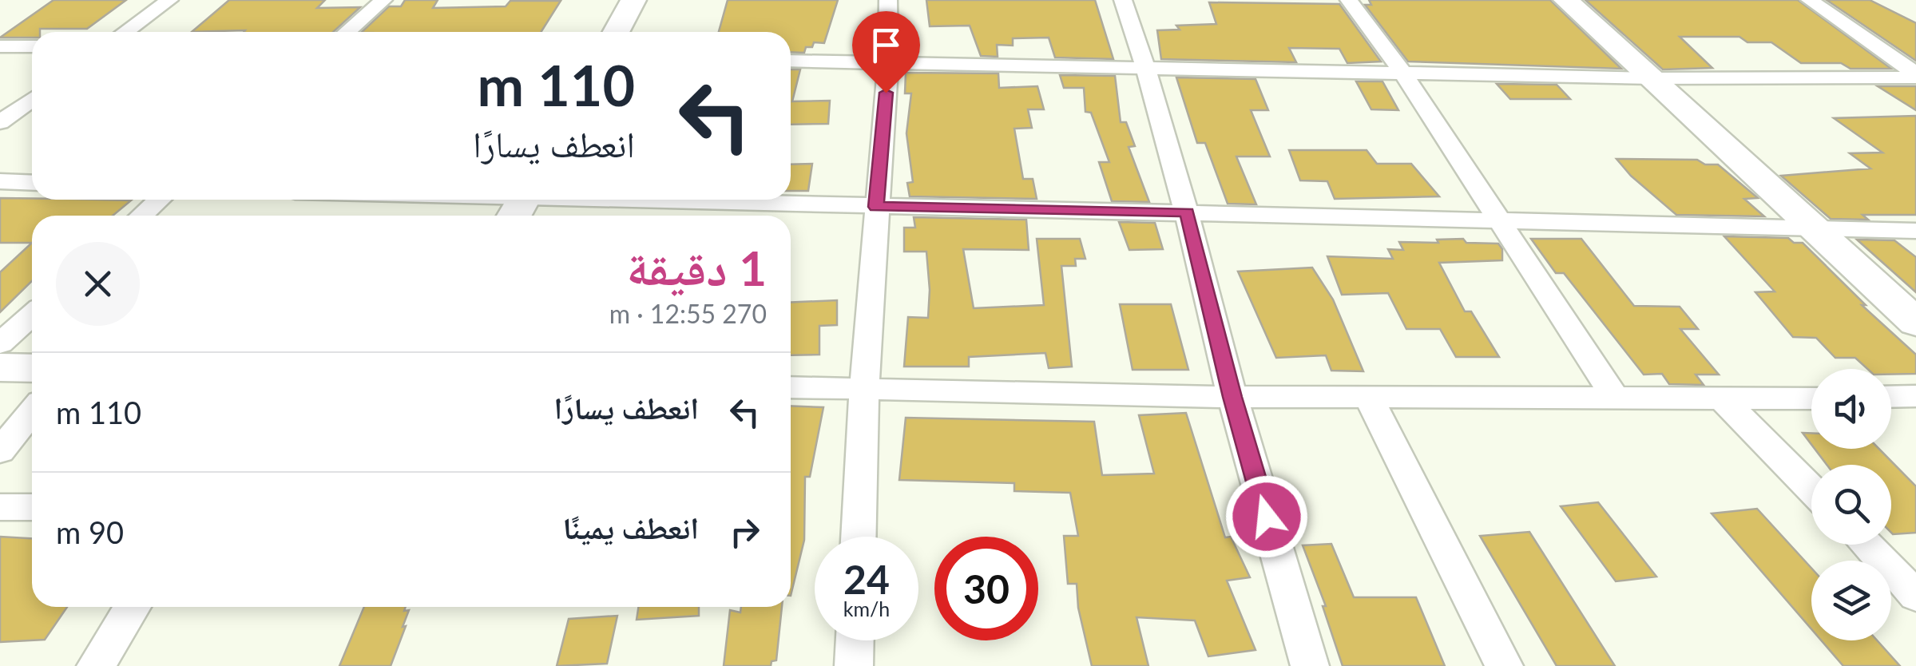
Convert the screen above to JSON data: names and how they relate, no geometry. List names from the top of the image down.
{
  "page": {
    "turn": ["110 m", "انعطف يسارًا"],
    "heading": ["1 دقيقة", "270 m · 12:55"],
    "list": [
      {
        "name": "انعطف يسارًا",
        "value": "110 m"
      },
      {
        "name": "انعطف يمينًا",
        "value": "90 m"
      }
    ],
    "speed": "24 km/h",
    "limit": "30"
  }
}
